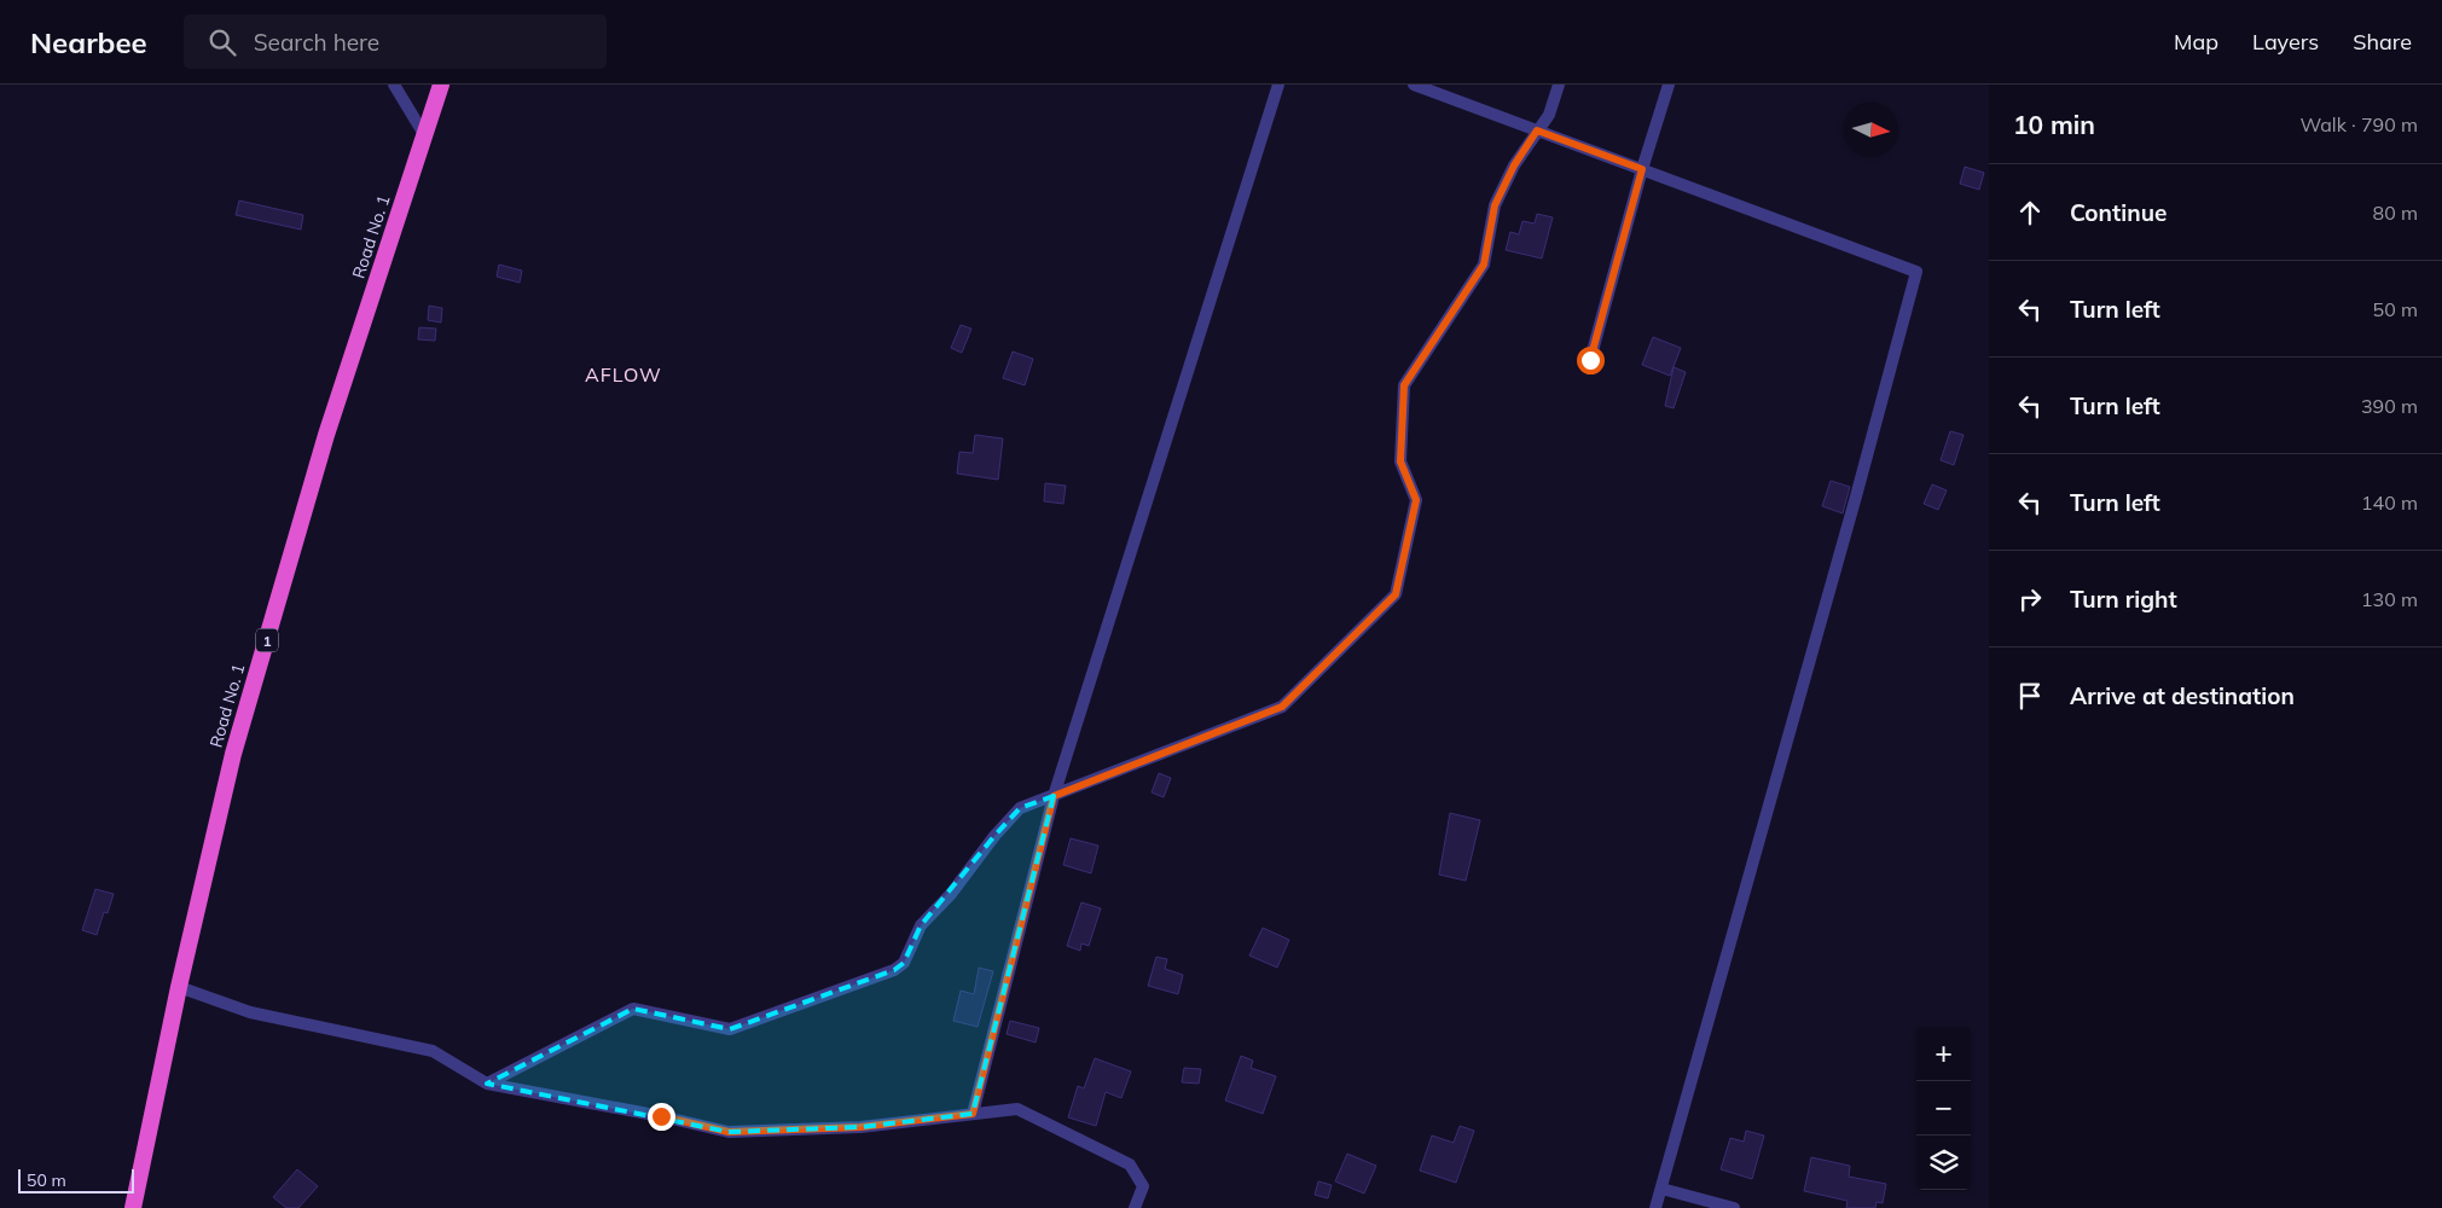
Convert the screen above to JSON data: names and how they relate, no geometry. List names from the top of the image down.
{
  "streets": {
    "highway": ["Road No. 1", "1"]
  },
  "districts": ["AFLOW"],
  "scale_bar": "50 m",
  "north": "right",
  "page": {
    "header": "Nearbee",
    "search": "Search here",
    "nav": ["Map", "Layers", "Share"],
    "heading": ["10 min", "Walk · 790 m"],
    "list": [
      ["Continue", "80 m"],
      ["Turn left", "50 m"],
      ["Turn left", "390 m"],
      ["Turn left", "140 m"],
      ["Turn right", "130 m"],
      "Arrive at destination"
    ],
    "map_buttons": ["+", "−"],
    "scale": "50 m"
  }
}
